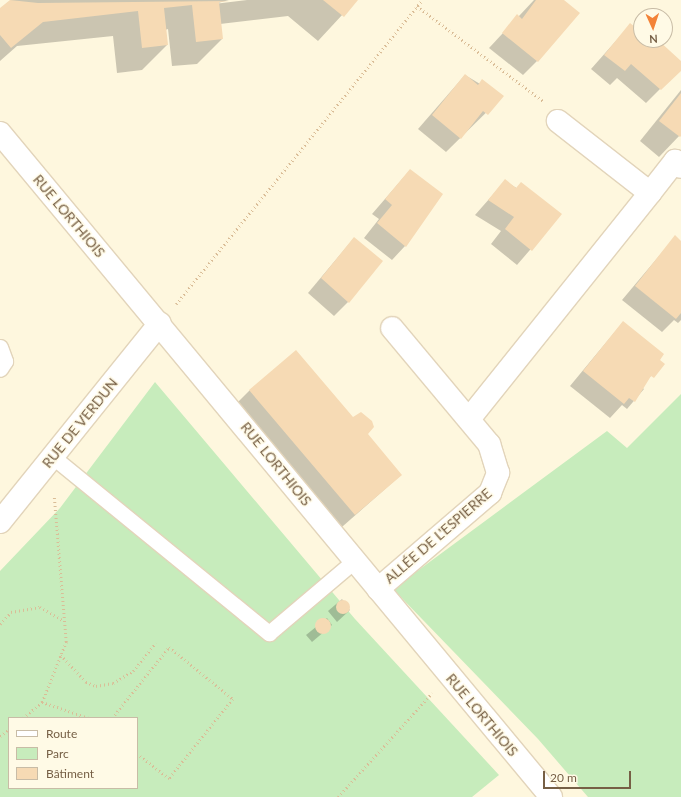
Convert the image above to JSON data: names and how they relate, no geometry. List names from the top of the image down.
{
  "streets": {
    "street": ["RUE LORTHIOIS", "RUE DE VERDUN", "ALLÉE DE L'ESPIERRE"]
  },
  "crossings": [
    ["RUE LORTHIOIS", "RUE DE VERDUN"],
    ["RUE LORTHIOIS", "ALLÉE DE L'ESPIERRE"]
  ],
  "legend": ["Route", "Parc", "Bâtiment"],
  "scale_bar": "20 m",
  "north": "bottom"
}
